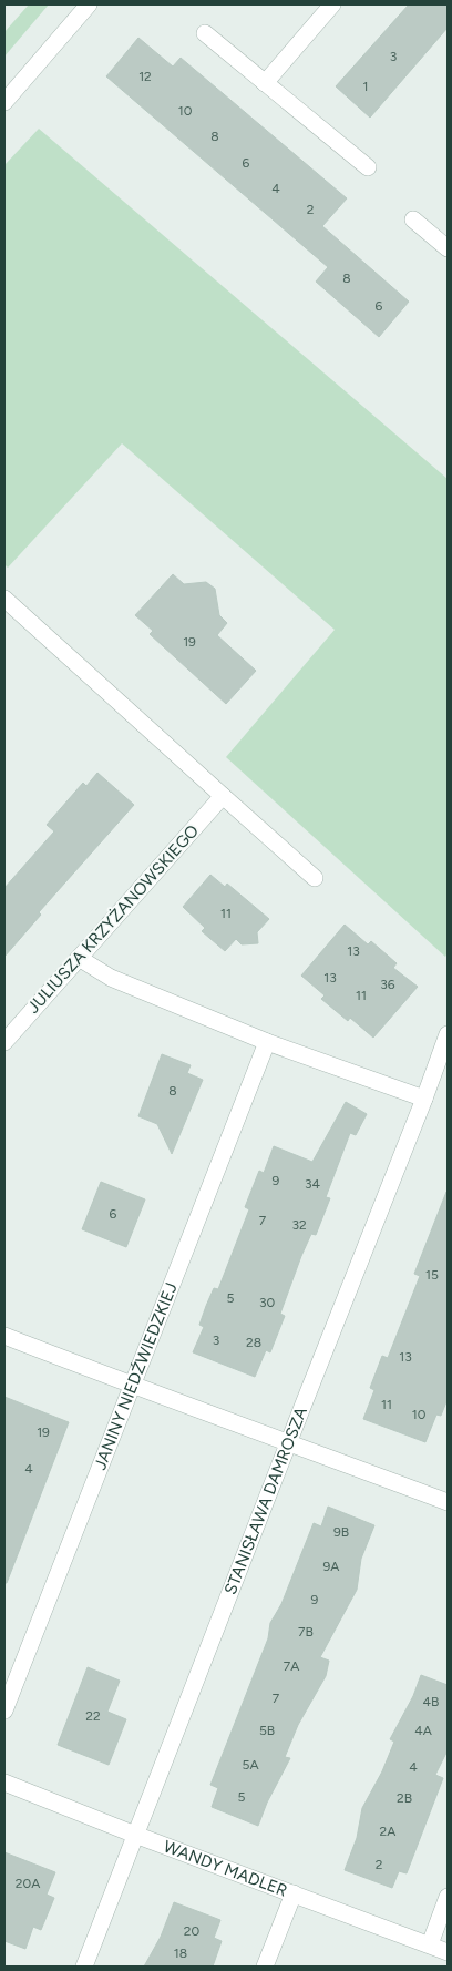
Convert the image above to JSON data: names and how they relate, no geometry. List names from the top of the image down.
{
  "streets": {
    "street": [
      "JULIUSZA KRZYŻANOWSKIEGO",
      "JANINY NIEDŹWIEDZKIEJ",
      "STANISŁAWA DAMROSZA",
      "WANDY MADLER"
    ]
  },
  "crossings": [
    ["STANISŁAWA DAMROSZA", "WANDY MADLER"]
  ],
  "house_numbers": [
    "3",
    "12",
    "1",
    "10",
    "8",
    "6",
    "4",
    "2",
    "8",
    "6",
    "19",
    "11",
    "13",
    "13",
    "36",
    "11",
    "8",
    "9",
    "34",
    "6",
    "7",
    "32",
    "15",
    "5",
    "30",
    "3",
    "28",
    "13",
    "11",
    "10",
    "19",
    "4",
    "9B",
    "9A",
    "9",
    "7B",
    "7A",
    "7",
    "4B",
    "22",
    "5B",
    "4A",
    "5A",
    "4",
    "5",
    "2B",
    "2A",
    "2",
    "20A",
    "20",
    "18"
  ]
}
